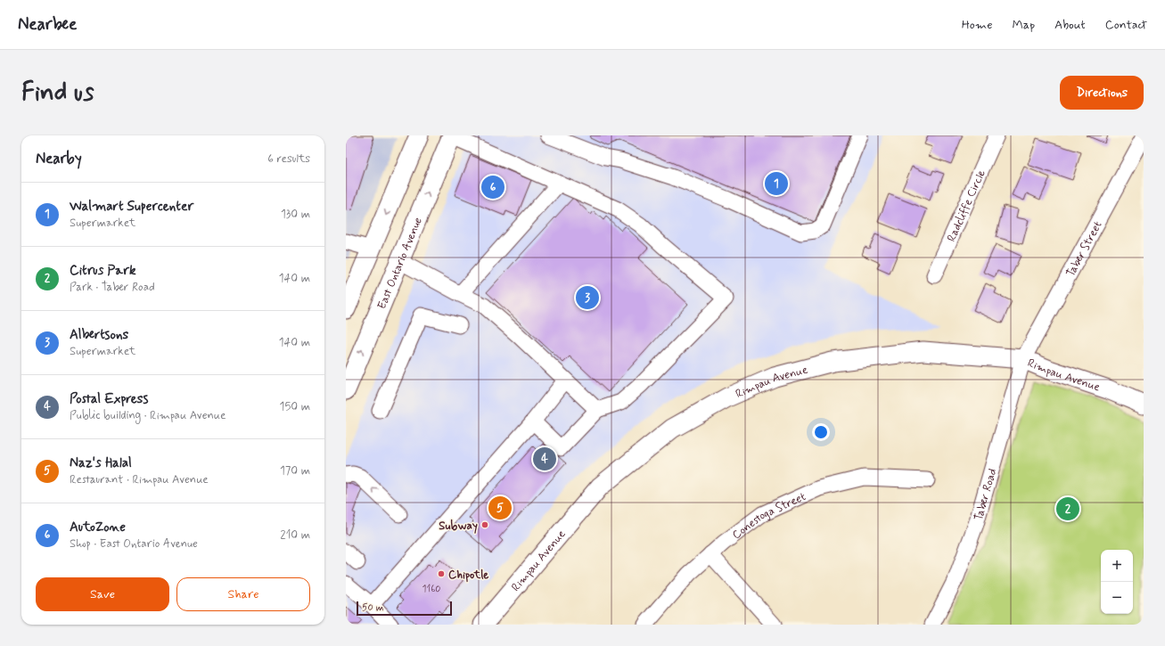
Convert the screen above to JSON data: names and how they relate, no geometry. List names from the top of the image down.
{
  "streets": {
    "main road": ["East Ontario Avenue", "Rimpau Avenue"],
    "street": [
      "Radcliffe Circle",
      "Taber Street",
      "Taber Road",
      "Conestoga Street"
    ]
  },
  "crossings": [
    ["Taber Street", "Rimpau Avenue"],
    ["Taber Street", "Taber Road"],
    ["Rimpau Avenue", "Taber Road"]
  ],
  "places": ["Subway", "Chipotle"],
  "house_numbers": ["1160"],
  "scale_bar": "50 m",
  "page": {
    "header": "Nearbee",
    "nav": [
      "Home",
      "Map",
      "About",
      "Contact"
    ],
    "buttons": [
      "Directions",
      ["Save", "Share"]
    ],
    "title": "Find us",
    "heading": ["Nearby", "6 results"],
    "pins": [
      "1",
      "6",
      "3",
      "4",
      "5",
      "2"
    ],
    "list": [
      {
        "mark": "1",
        "name": "Walmart Supercenter",
        "note": "Supermarket",
        "value": "130 m"
      },
      {
        "mark": "2",
        "name": "Citrus Park",
        "note": "Park · Taber Road",
        "value": "140 m"
      },
      {
        "mark": "3",
        "name": "Albertsons",
        "note": "Supermarket",
        "value": "140 m"
      },
      {
        "mark": "4",
        "name": "Postal Express",
        "note": "Public building · Rimpau Avenue",
        "value": "150 m"
      },
      {
        "mark": "5",
        "name": "Naz's Halal",
        "note": "Restaurant · Rimpau Avenue",
        "value": "170 m"
      },
      {
        "mark": "6",
        "name": "AutoZone",
        "note": "Shop · East Ontario Avenue",
        "value": "210 m"
      }
    ],
    "map_buttons": ["+", "−"],
    "scale": "50 m"
  }
}
